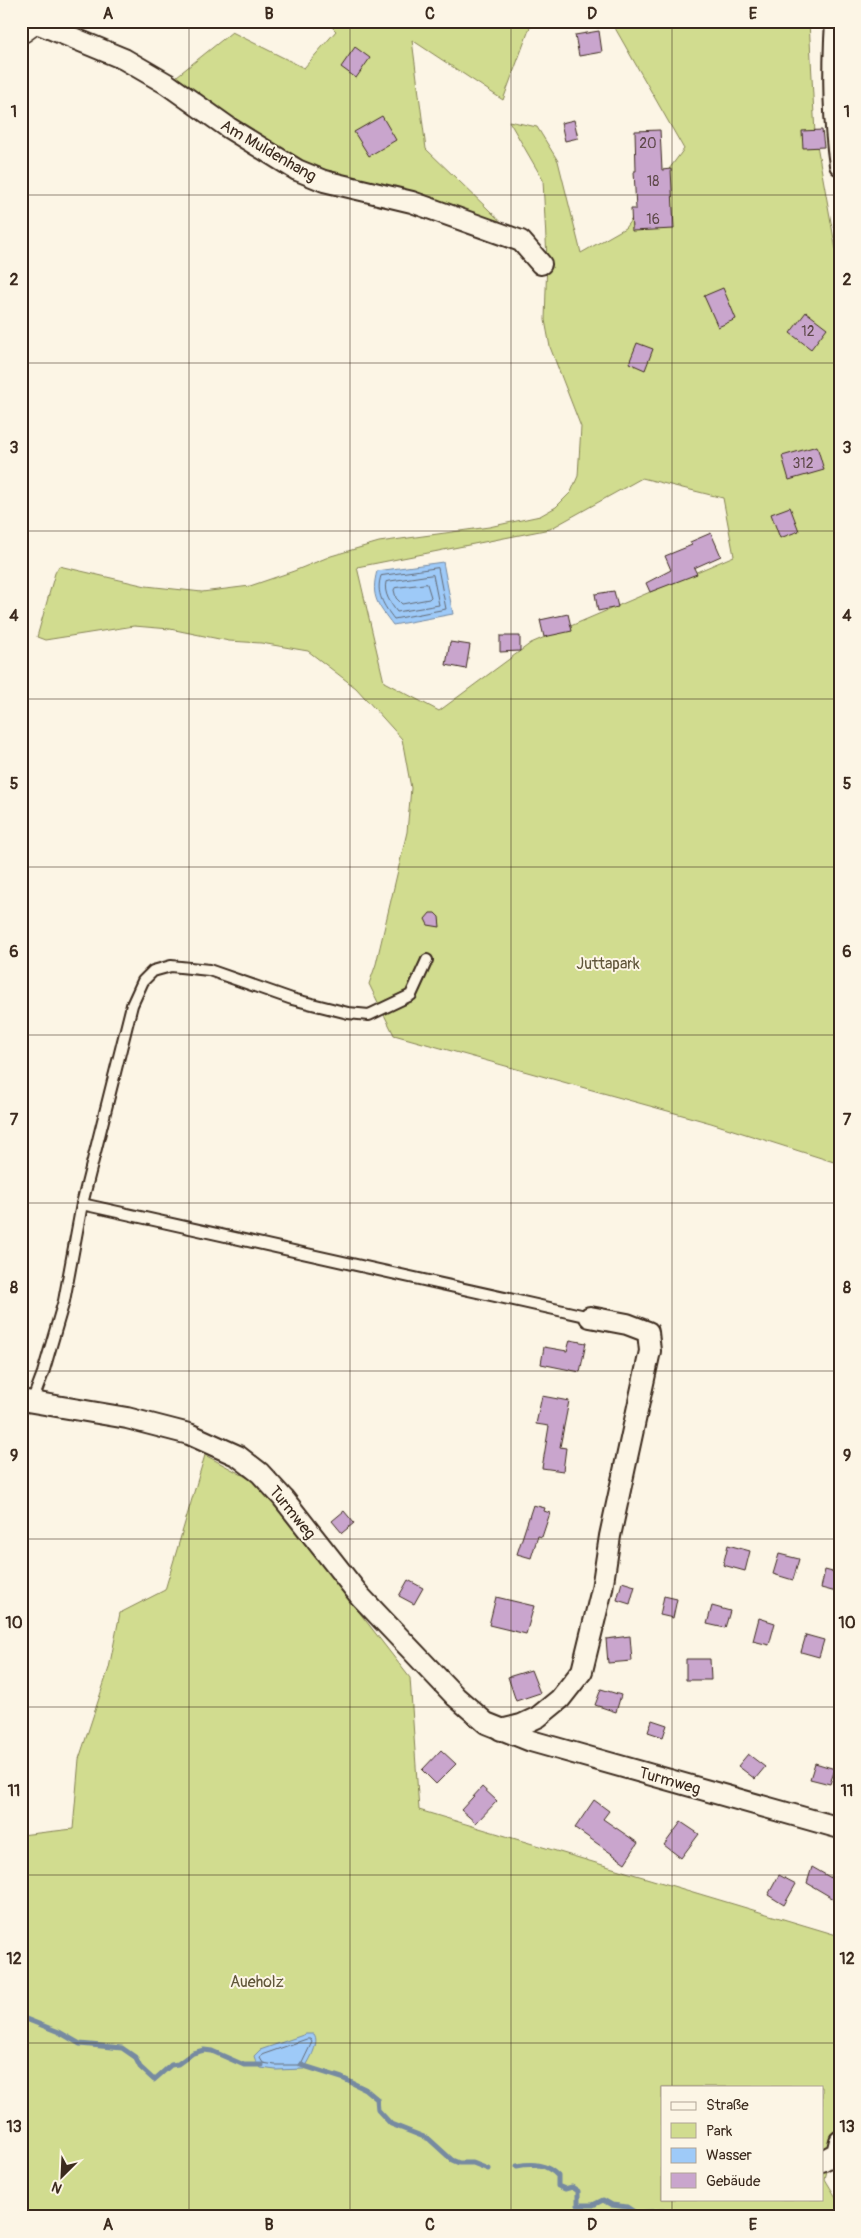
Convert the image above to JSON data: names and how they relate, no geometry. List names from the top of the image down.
{
  "streets": {
    "street": ["Am Muldenhang", "Turmweg"]
  },
  "parks": ["Juttapark", "Aueholz"],
  "house_numbers": [
    "20",
    "18",
    "16",
    "12",
    "312"
  ],
  "legend": [
    "Straße",
    "Park",
    "Wasser",
    "Gebäude"
  ],
  "north": "bottom left",
  "grid": {
    "columns": [
      "A",
      "B",
      "C",
      "D",
      "E"
    ],
    "rows": [
      "1",
      "2",
      "3",
      "4",
      "5",
      "6",
      "7",
      "8",
      "9",
      "10",
      "11",
      "12",
      "13"
    ]
  }
}
